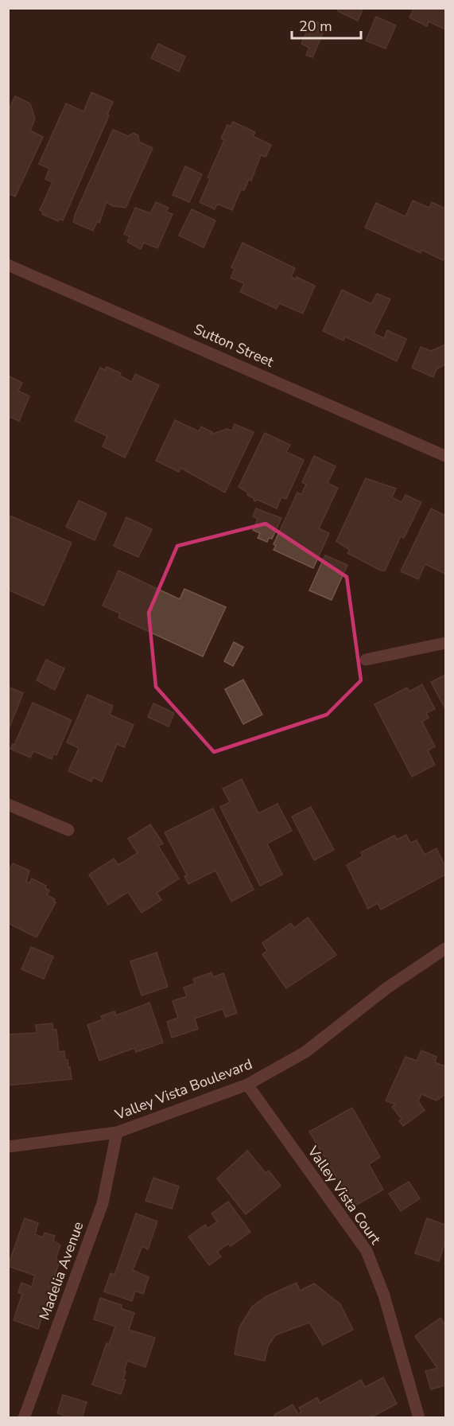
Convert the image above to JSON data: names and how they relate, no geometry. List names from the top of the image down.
{
  "streets": {
    "street": [
      "Sutton Street",
      "Valley Vista Boulevard",
      "Valley Vista Court",
      "Madelia Avenue"
    ]
  },
  "crossings": [
    ["Valley Vista Boulevard", "Valley Vista Court"],
    ["Valley Vista Boulevard", "Madelia Avenue"]
  ],
  "scale_bar": "20 m"
}
